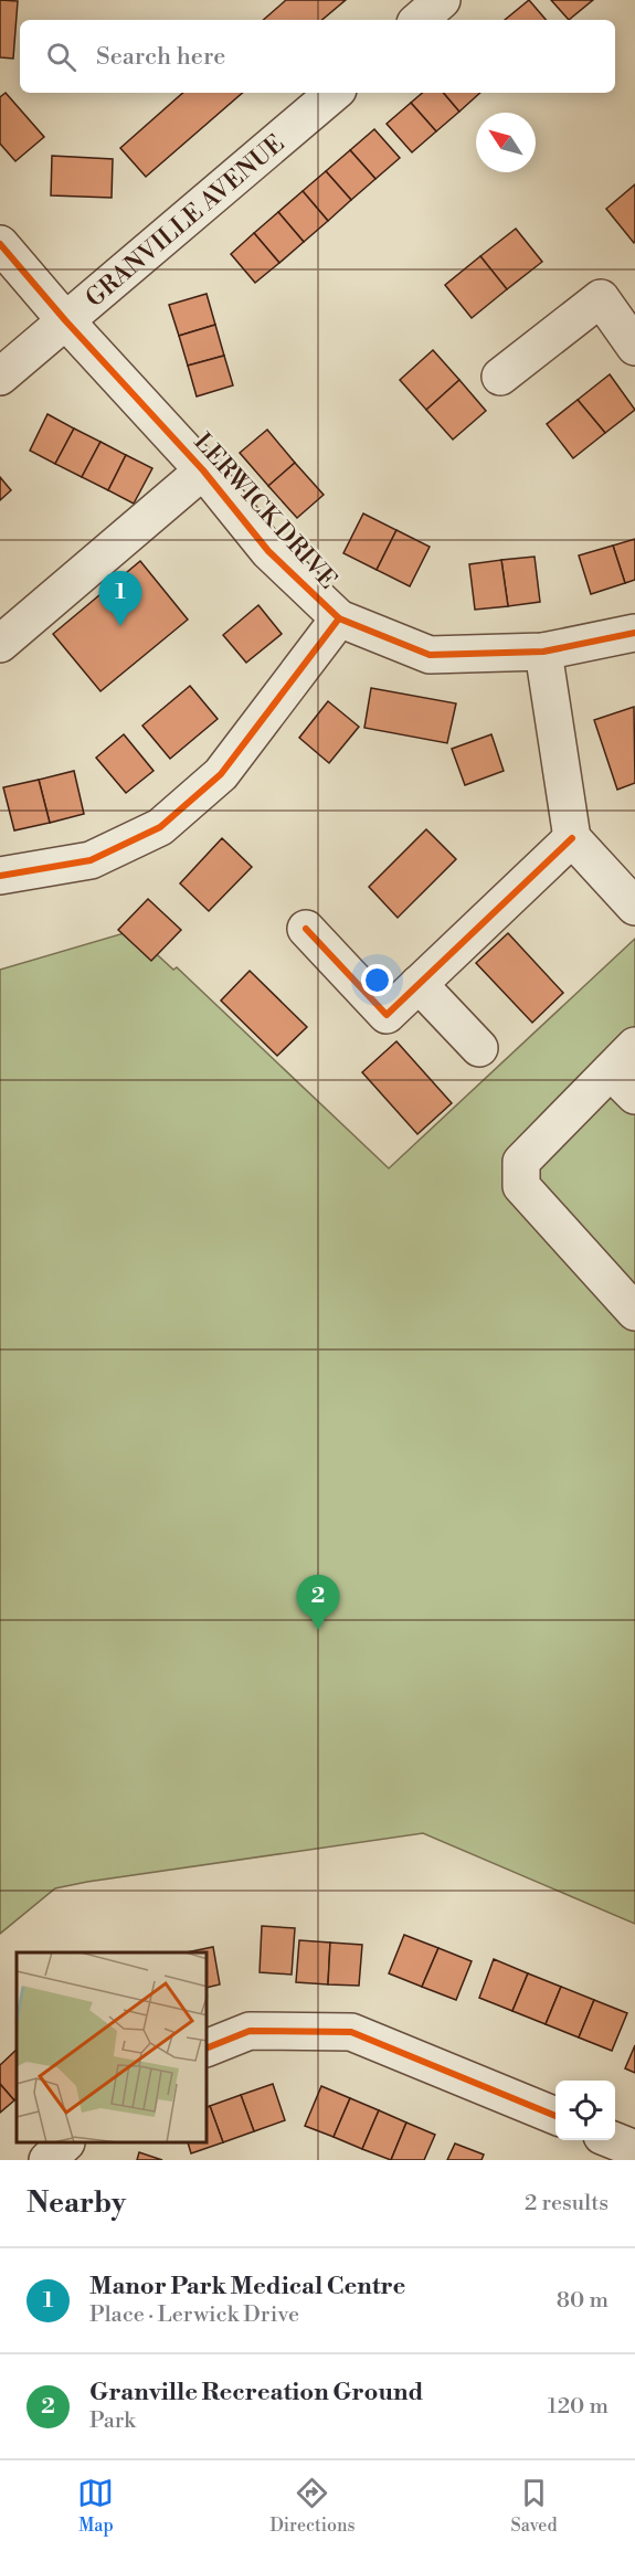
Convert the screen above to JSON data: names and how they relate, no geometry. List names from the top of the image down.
{
  "streets": {
    "street": ["GRANVILLE AVENUE", "LERWICK DRIVE"]
  },
  "crossings": [
    ["GRANVILLE AVENUE", "LERWICK DRIVE"]
  ],
  "north": "top left",
  "page": {
    "search": "Search here",
    "pins": ["1", "2"],
    "heading": ["Nearby", "2 results"],
    "list": [
      {
        "mark": "1",
        "name": "Manor Park Medical Centre",
        "note": "Place · Lerwick Drive",
        "value": "80 m"
      },
      {
        "mark": "2",
        "name": "Granville Recreation Ground",
        "note": "Park",
        "value": "120 m"
      }
    ],
    "nav": ["Map", "Directions", "Saved"]
  }
}
